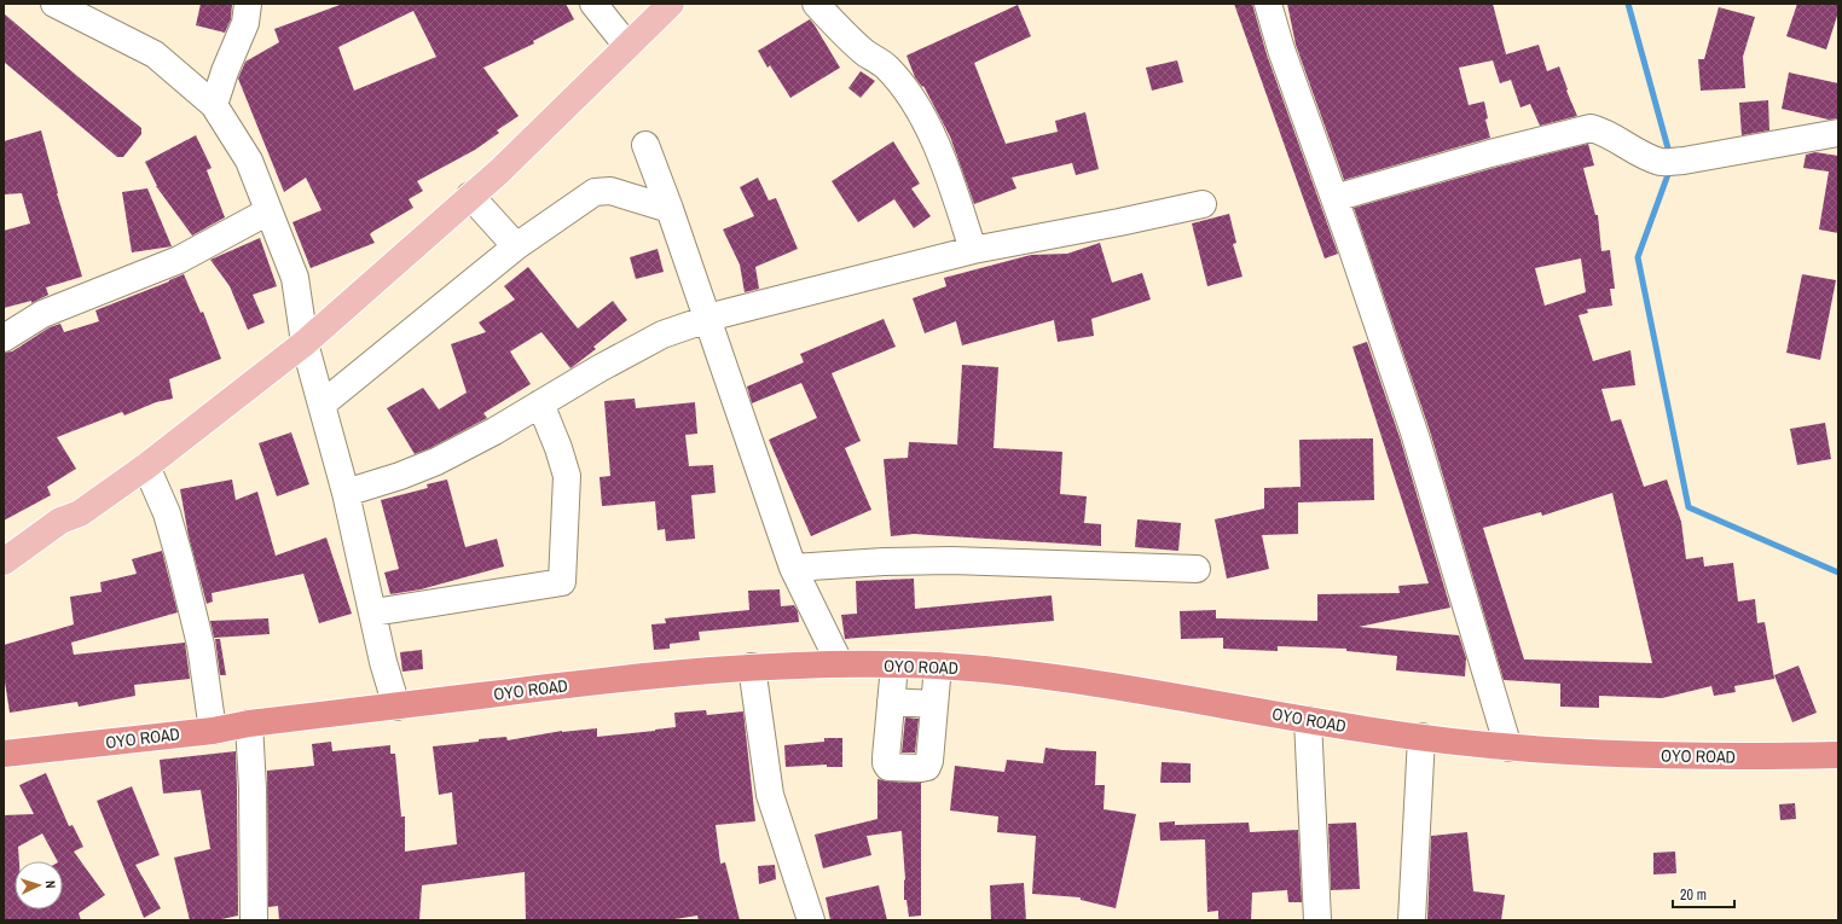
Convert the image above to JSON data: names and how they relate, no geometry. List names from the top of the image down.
{
  "streets": {
    "highway": ["OYO ROAD"]
  },
  "scale_bar": "20 m",
  "north": "right"
}
